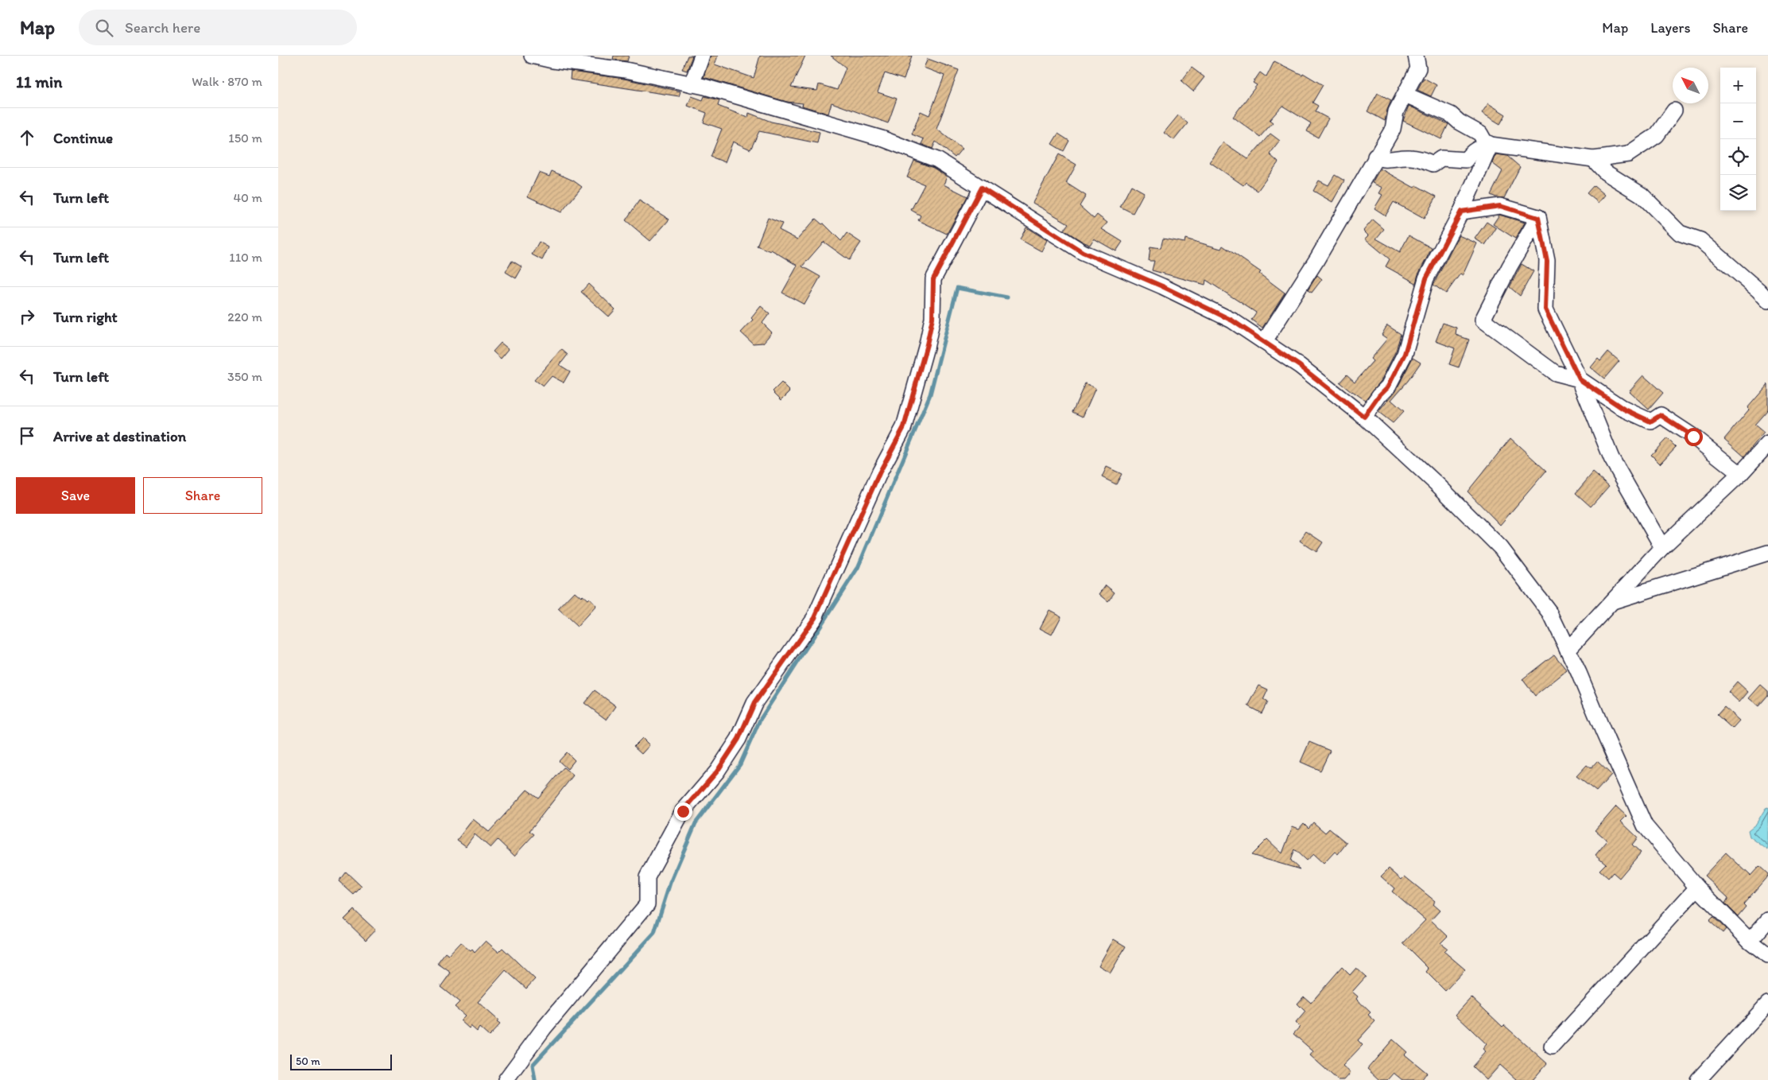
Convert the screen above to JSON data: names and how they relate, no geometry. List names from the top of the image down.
{
  "scale_bar": "50 m",
  "north": "top left",
  "page": {
    "header": "Map",
    "search": "Search here",
    "nav": ["Map", "Layers", "Share"],
    "heading": ["11 min", "Walk · 870 m"],
    "map_buttons": ["+", "−"],
    "list": [
      ["Continue", "150 m"],
      ["Turn left", "40 m"],
      ["Turn left", "110 m"],
      ["Turn right", "220 m"],
      ["Turn left", "350 m"],
      "Arrive at destination"
    ],
    "buttons": ["Save", "Share"],
    "scale": "50 m"
  }
}
